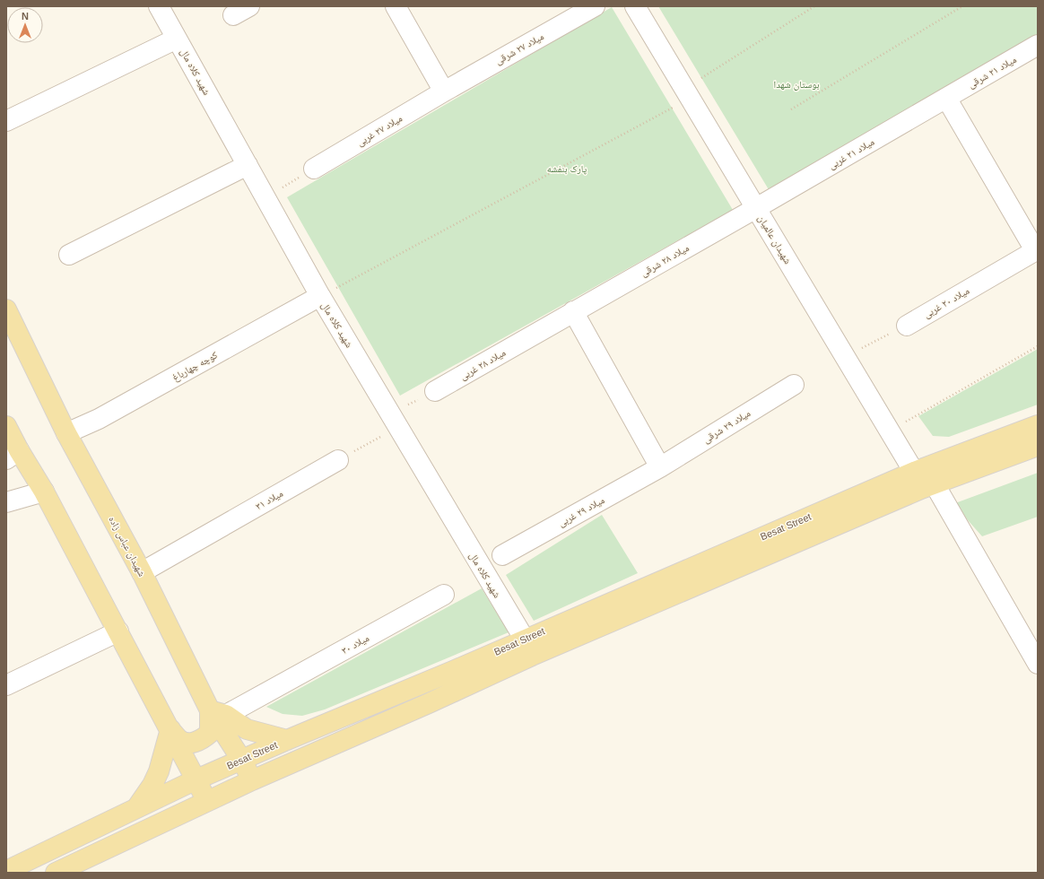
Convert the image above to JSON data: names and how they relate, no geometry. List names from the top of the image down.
{
  "streets": {
    "main road": ["Besat Street", "شهیدان عباس زاده"],
    "street": [
      "میلاد ۲۷ شرقی",
      "شهید کلاه مال",
      "میلاد ۲۱ شرقی",
      "میلاد ۲۷ غربی",
      "میلاد ۲۱ غربی",
      "شهیدان عالمیان",
      "میلاد ۲۸ شرقی",
      "میلاد ۲۰ غربی",
      "میلاد ۲۸ غربی",
      "کوچه چهارباغ",
      "میلاد ۲۹ شرقی",
      "میلاد ۳۱",
      "میلاد ۲۹ غربی",
      "میلاد ۳۰"
    ]
  },
  "crossings": [
    ["میلاد ۲۷ شرقی", "میلاد ۲۷ غربی"],
    ["شهید کلاه مال", "کوچه چهارباغ"],
    ["شهید کلاه مال", "Besat Street"],
    ["میلاد ۲۱ شرقی", "میلاد ۲۱ غربی"],
    ["میلاد ۲۱ غربی", "شهیدان عالمیان"],
    ["میلاد ۲۱ غربی", "میلاد ۲۸ شرقی"],
    ["شهیدان عالمیان", "میلاد ۲۸ شرقی"],
    ["شهیدان عالمیان", "Besat Street"],
    ["میلاد ۲۸ شرقی", "میلاد ۲۸ غربی"],
    ["کوچه چهارباغ", "شهیدان عباس زاده"],
    ["میلاد ۲۹ شرقی", "میلاد ۲۹ غربی"],
    ["میلاد ۳۱", "شهیدان عباس زاده"],
    ["Besat Street", "شهیدان عباس زاده"],
    ["شهیدان عباس زاده", "میلاد ۳۰"]
  ],
  "parks": ["بوستان شهدا", "پارک بنفشه"],
  "north": "top"
}
